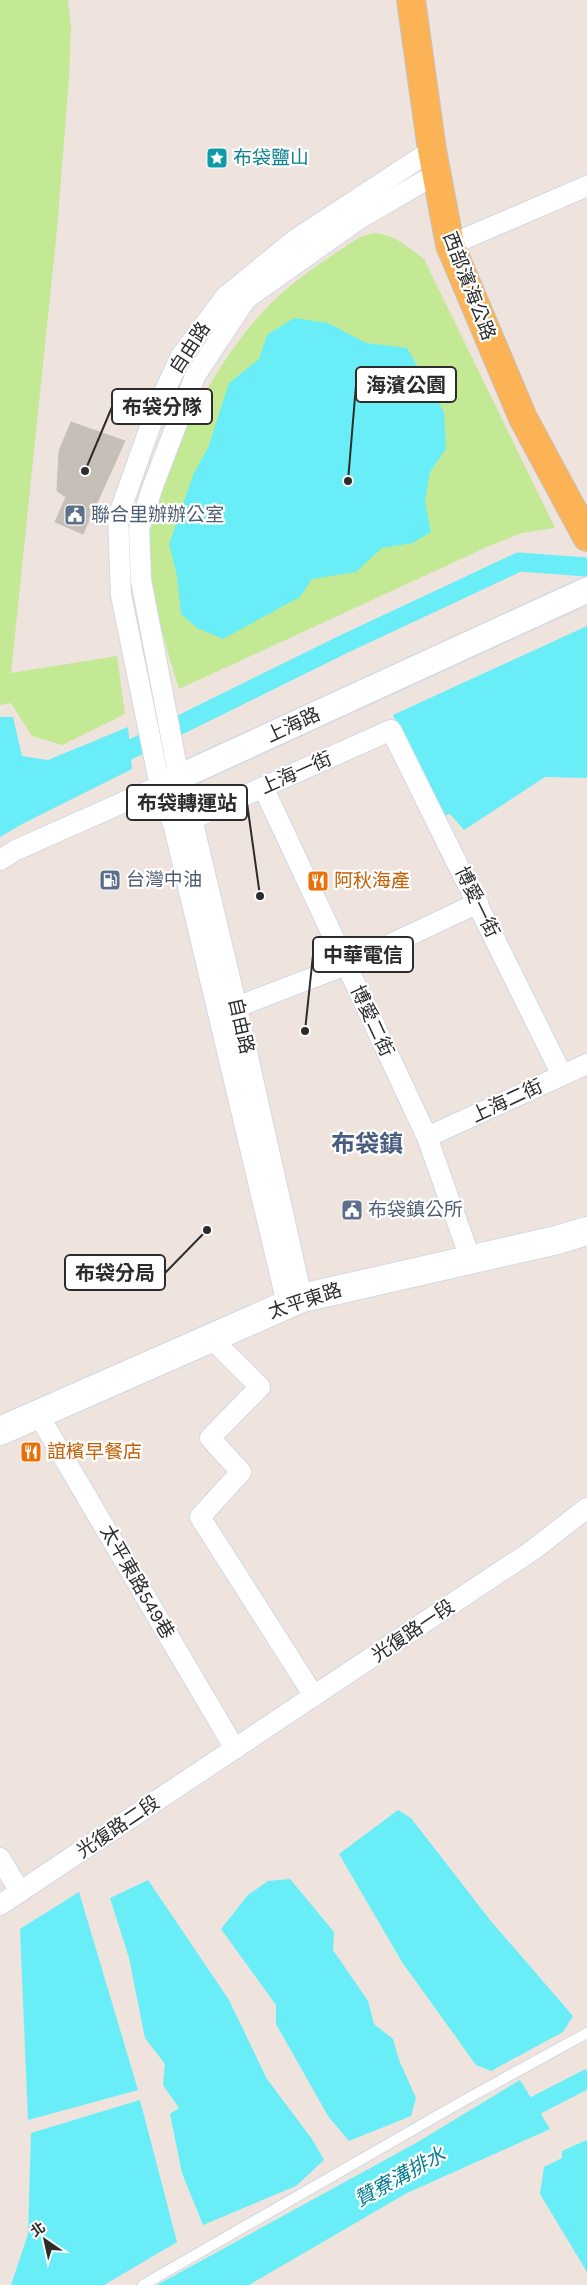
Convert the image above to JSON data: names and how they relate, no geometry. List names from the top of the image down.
{
  "streets": {
    "main road": ["西部濱海公路", "太平東路"],
    "street": [
      "自由路",
      "上海路",
      "上海一街",
      "博愛一街",
      "博愛二街",
      "上海二街",
      "太平東路549巷",
      "光復路一段",
      "光復路二段"
    ]
  },
  "crossings": [
    ["西部濱海公路", "自由路"],
    ["自由路", "上海路"],
    ["自由路", "上海一街"],
    ["自由路", "太平東路"],
    ["上海一街", "博愛一街"],
    ["上海一街", "博愛二街"],
    ["博愛一街", "上海二街"],
    ["博愛二街", "上海二街"],
    ["博愛二街", "太平東路"],
    ["太平東路", "太平東路549巷"],
    ["太平東路549巷", "光復路一段"],
    ["太平東路549巷", "光復路二段"],
    ["光復路一段", "光復路二段"]
  ],
  "districts": ["布袋鎮"],
  "water": ["贊寮溝排水"],
  "places": {
    "place": ["布袋鹽山"],
    "other": [
      "布袋分隊",
      "海濱公園",
      "布袋轉運站",
      "中華電信",
      "布袋分局"
    ],
    "public building": ["聯合里辦辦公室", "布袋鎮公所"],
    "fuel station": ["台灣中油"],
    "restaurant": ["阿秋海產", "誼檳早餐店"]
  },
  "north": "top left"
}
